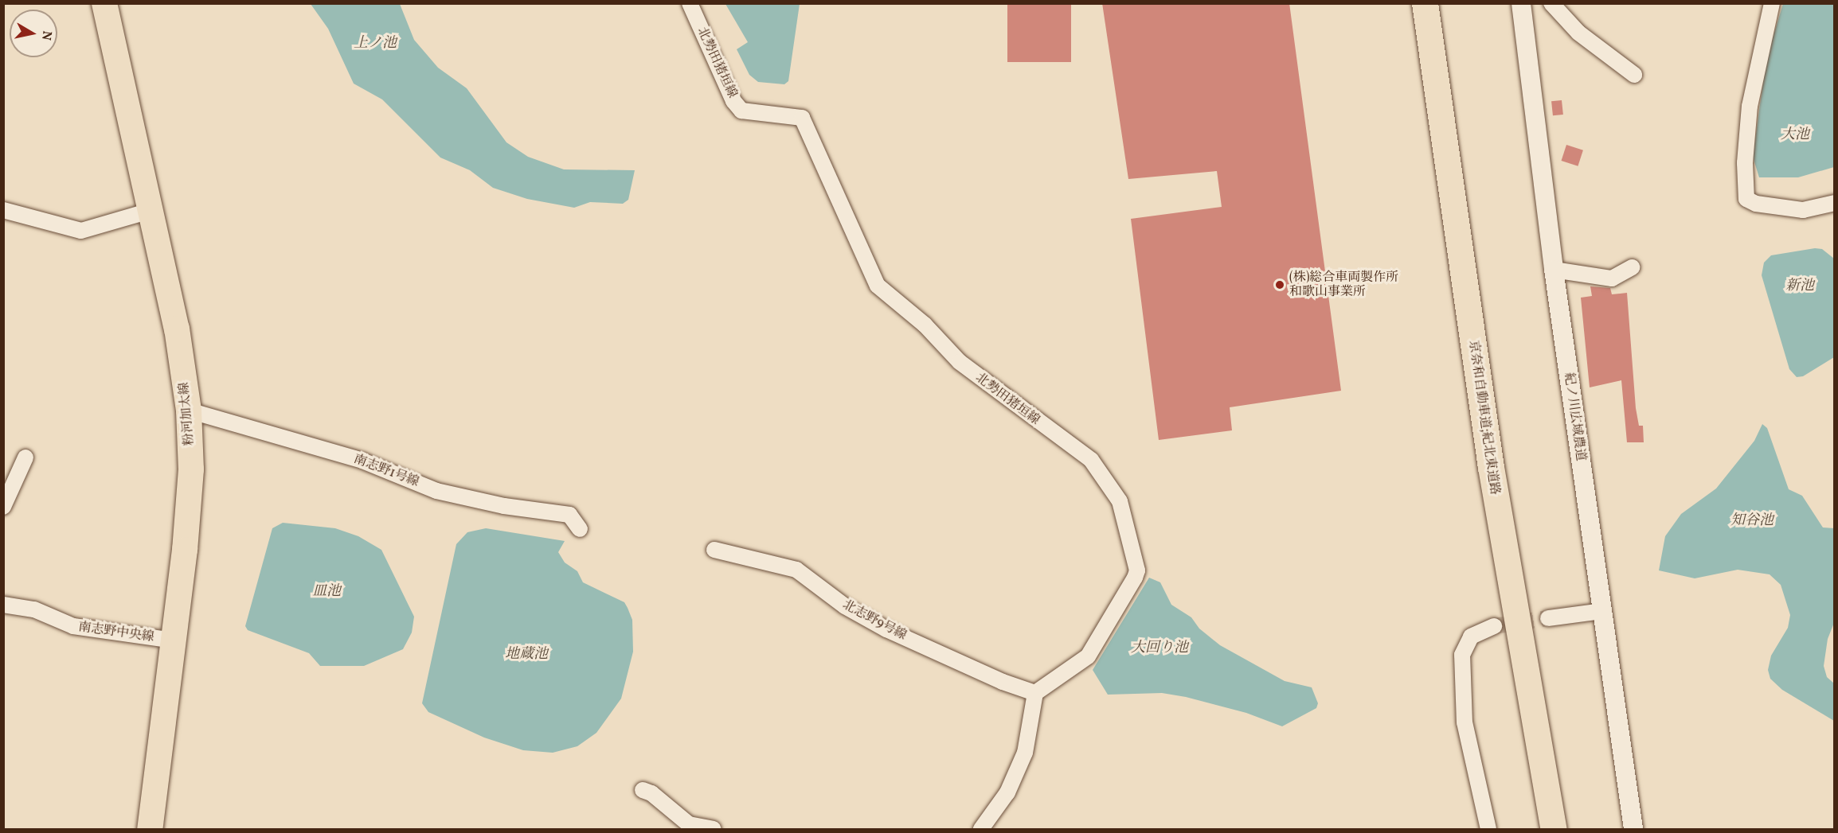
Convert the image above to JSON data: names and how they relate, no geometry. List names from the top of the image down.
{
  "streets": {
    "highway": ["京奈和自動車道;紀北東道路"],
    "main road": ["粉河加太線"],
    "street": [
      "北勢田猪垣線",
      "紀ノ川広域農道",
      "南志野1号線",
      "北志野9号線",
      "南志野中央線"
    ]
  },
  "crossings": [
    ["北勢田猪垣線", "北志野9号線"],
    ["粉河加太線", "南志野1号線"],
    ["粉河加太線", "南志野中央線"]
  ],
  "water": [
    "上ノ池",
    "大池",
    "新池",
    "知谷池",
    "皿池",
    "大回り池",
    "地蔵池"
  ],
  "places": ["(株)総合車両製作所 和歌山事業所"],
  "north": "right"
}
